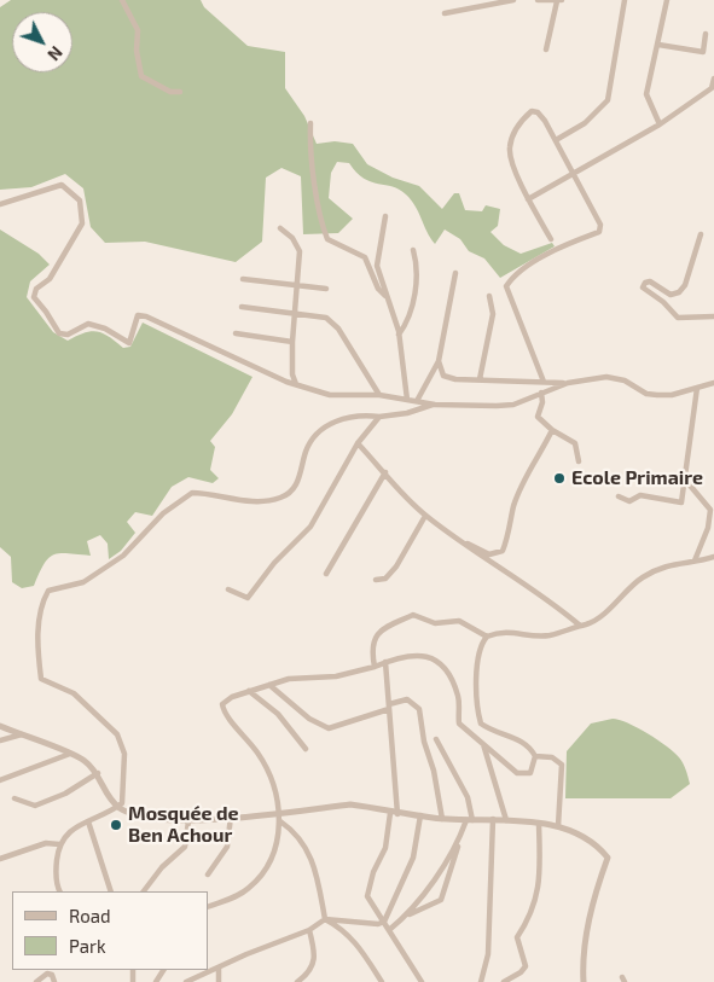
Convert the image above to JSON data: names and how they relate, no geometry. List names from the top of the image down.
{
  "places": ["Ecole Primaire", "Mosquée de Ben Achour"],
  "legend": ["Road", "Park"],
  "north": "bottom right"
}
